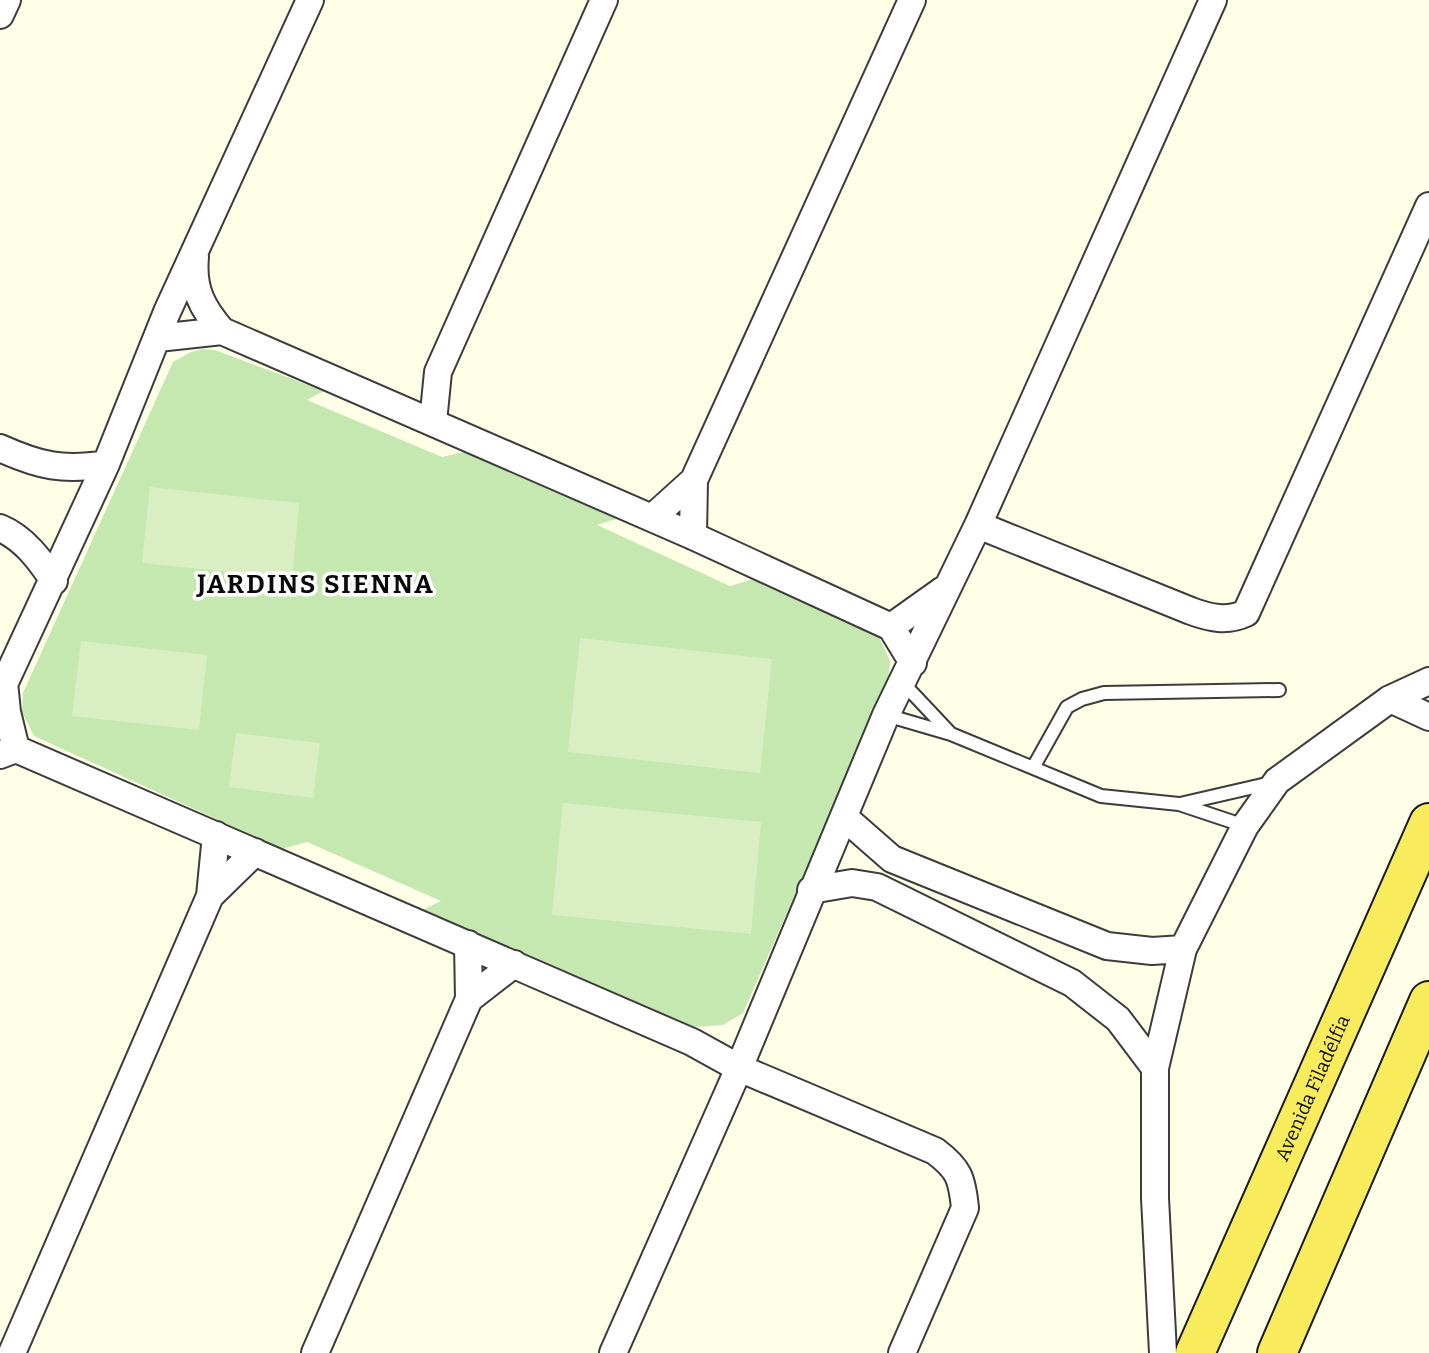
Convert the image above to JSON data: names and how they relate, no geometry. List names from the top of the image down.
{
  "streets": {
    "main road": ["Avenida Filadélfia"]
  },
  "districts": ["JARDINS SIENNA"]
}
